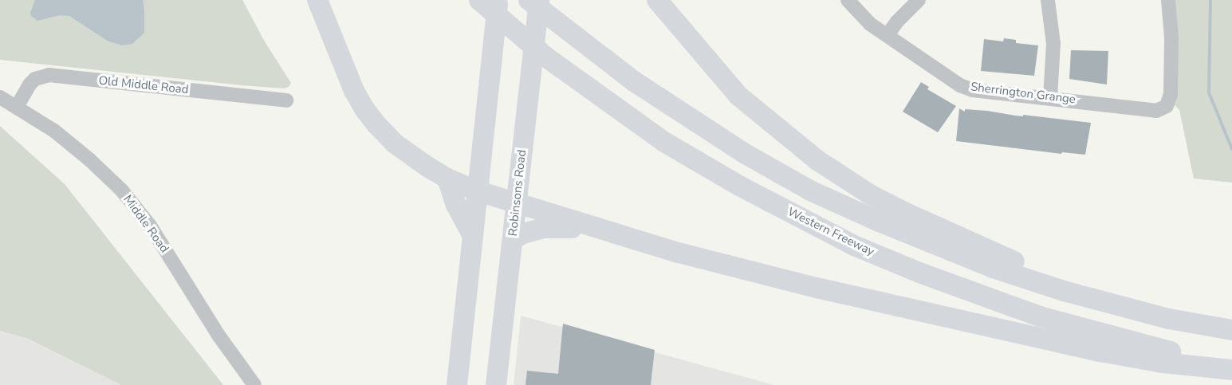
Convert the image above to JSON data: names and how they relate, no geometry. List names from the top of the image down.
{
  "streets": {
    "highway": ["Robinsons Road", "Western Freeway"],
    "street": ["Old Middle Road", "Sherrington Grange", "Middle Road"]
  },
  "crossings": [
    ["Old Middle Road", "Middle Road"]
  ]
}
